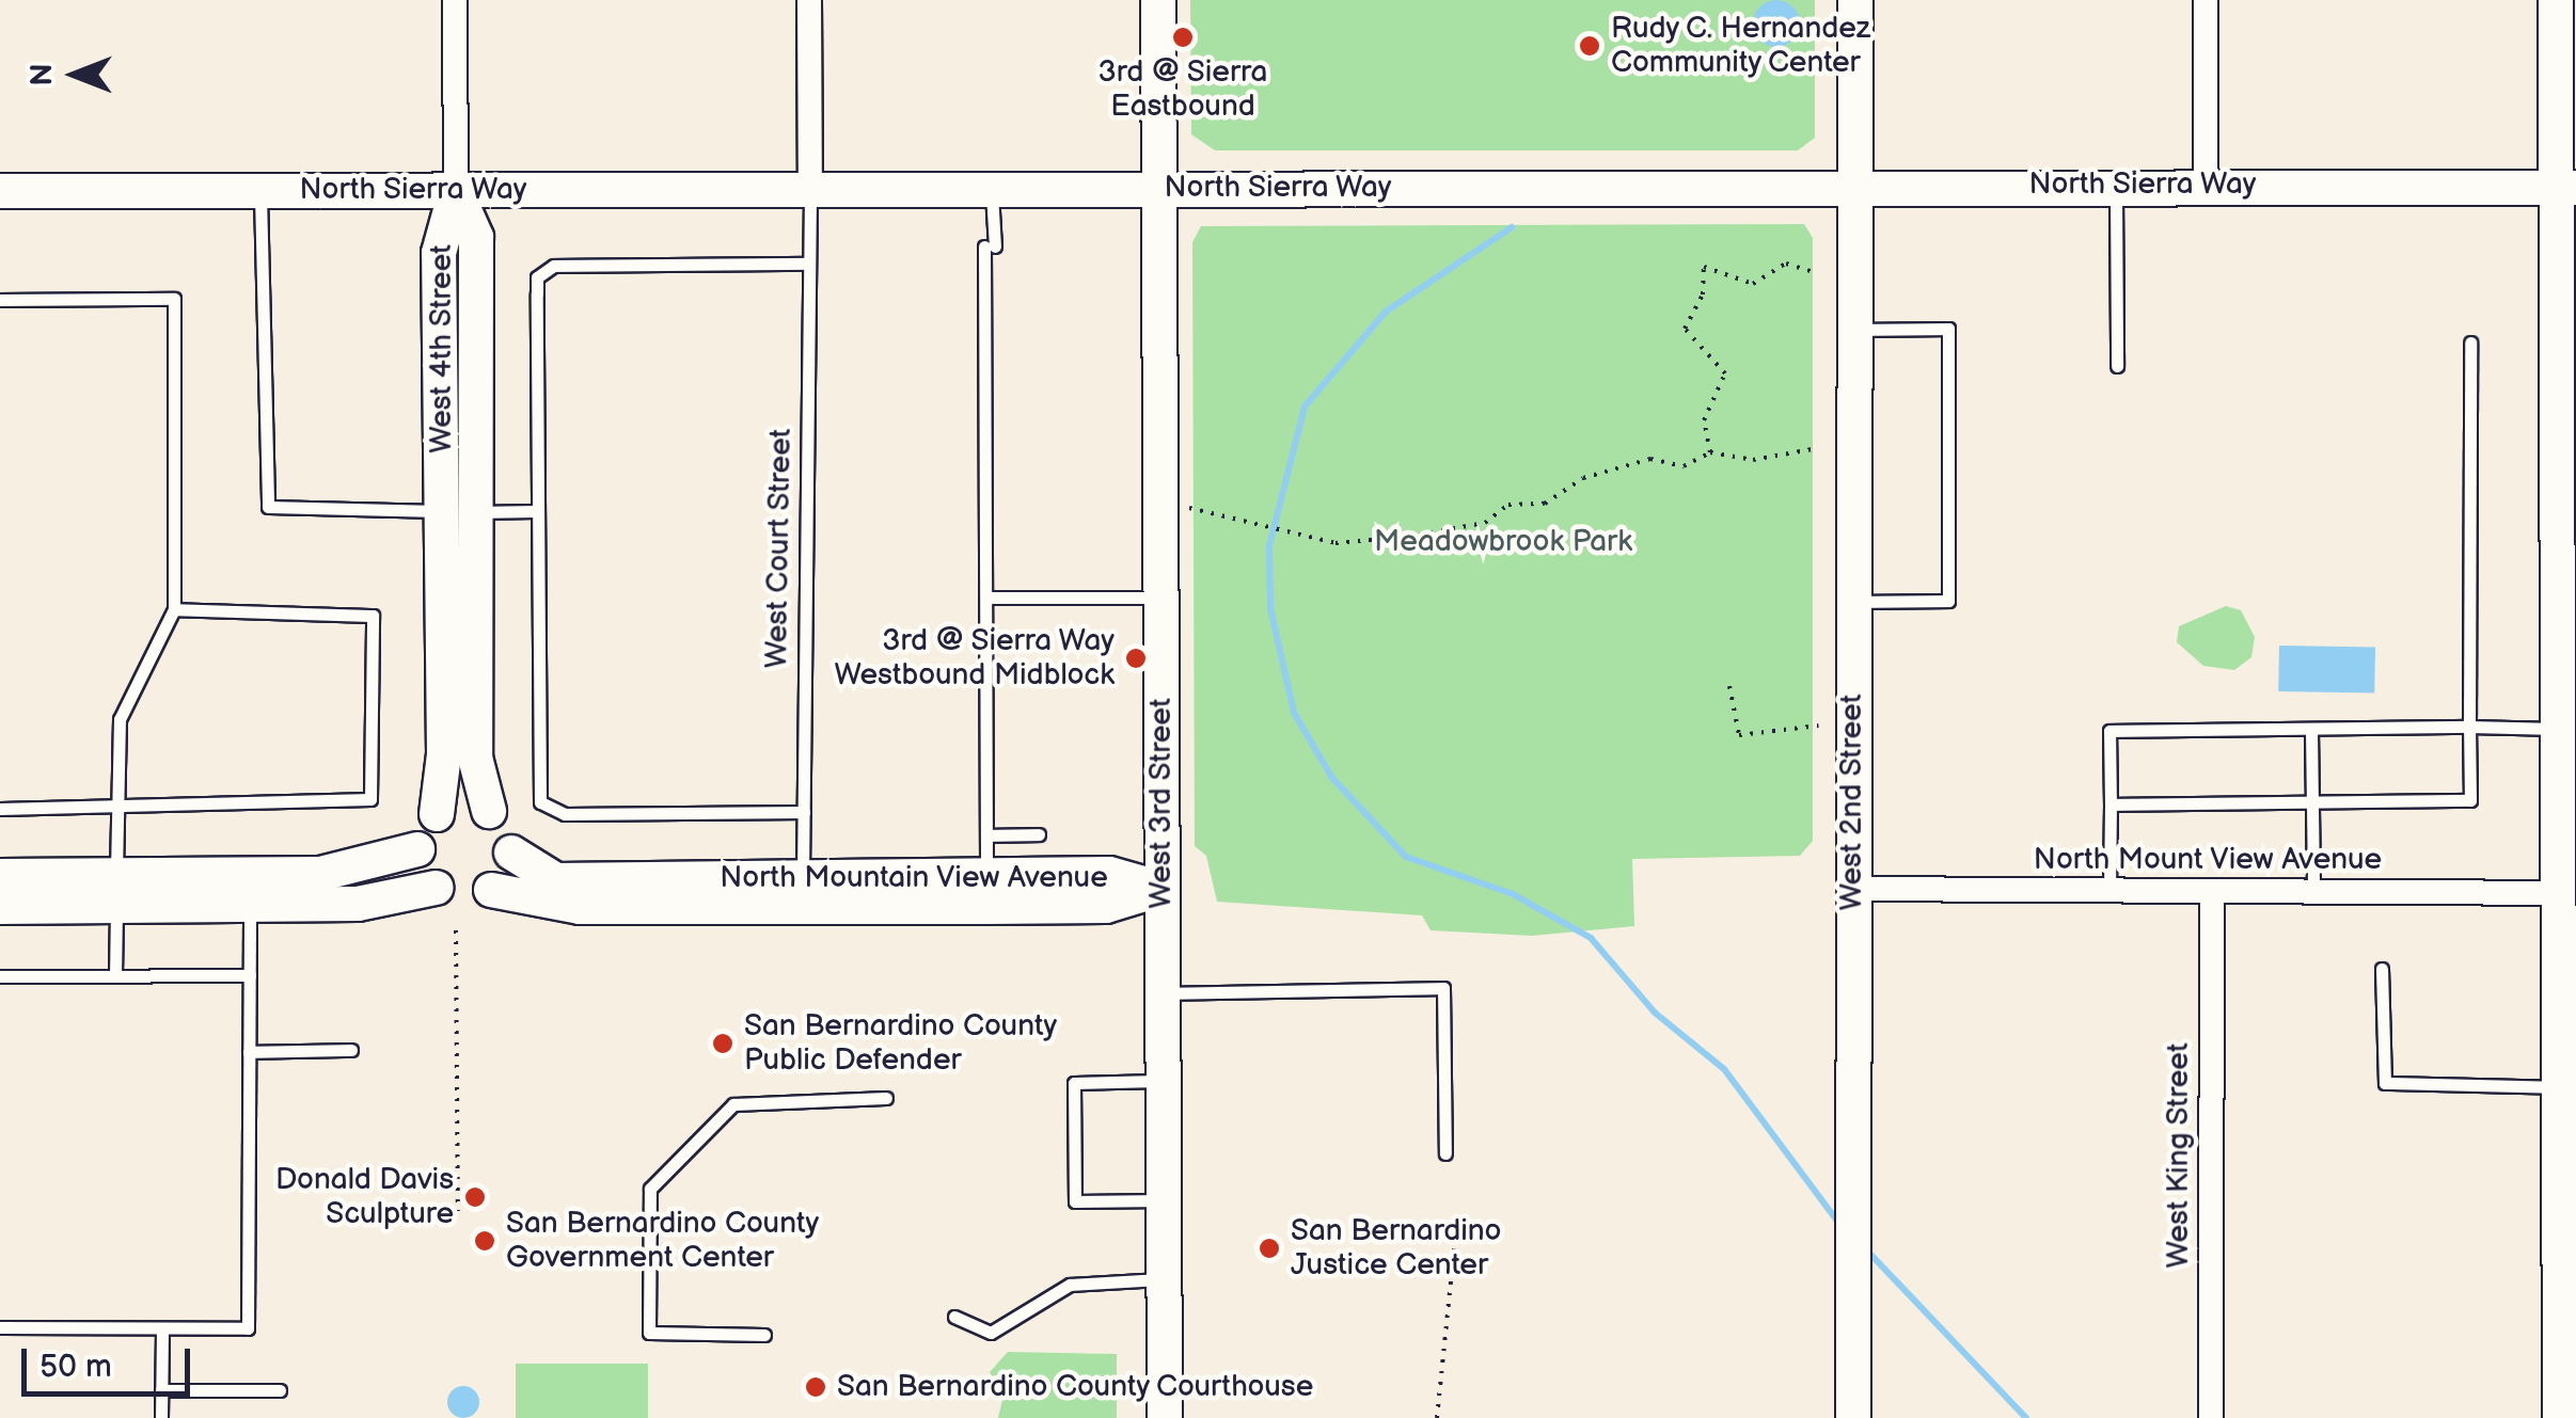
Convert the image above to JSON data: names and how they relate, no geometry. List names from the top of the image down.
{
  "streets": {
    "street": [
      "North Sierra Way",
      "West 4th Street",
      "West 2nd Street",
      "West 3rd Street",
      "North Mount View Avenue",
      "North Mountain View Avenue",
      "West King Street"
    ],
    "lane": ["West Court Street"]
  },
  "crossings": [
    ["North Sierra Way", "West 4th Street"],
    ["North Sierra Way", "West Court Street"],
    ["North Sierra Way", "West 2nd Street"],
    ["North Sierra Way", "West 3rd Street"],
    ["West 4th Street", "North Mountain View Avenue"],
    ["West Court Street", "North Mountain View Avenue"],
    ["West 2nd Street", "North Mount View Avenue"],
    ["West 3rd Street", "North Mountain View Avenue"],
    ["North Mount View Avenue", "West King Street"]
  ],
  "parks": ["Meadowbrook Park"],
  "places": [
    "3rd @ Sierra Eastbound",
    "Rudy C. Hernandez Community Center",
    "3rd @ Sierra Way Westbound Midblock",
    "San Bernardino County Public Defender",
    "Donald Davis Sculpture",
    "San Bernardino County Government Center",
    "San Bernardino Justice Center",
    "San Bernardino County Courthouse"
  ],
  "scale_bar": "50 m",
  "north": "left"
}
